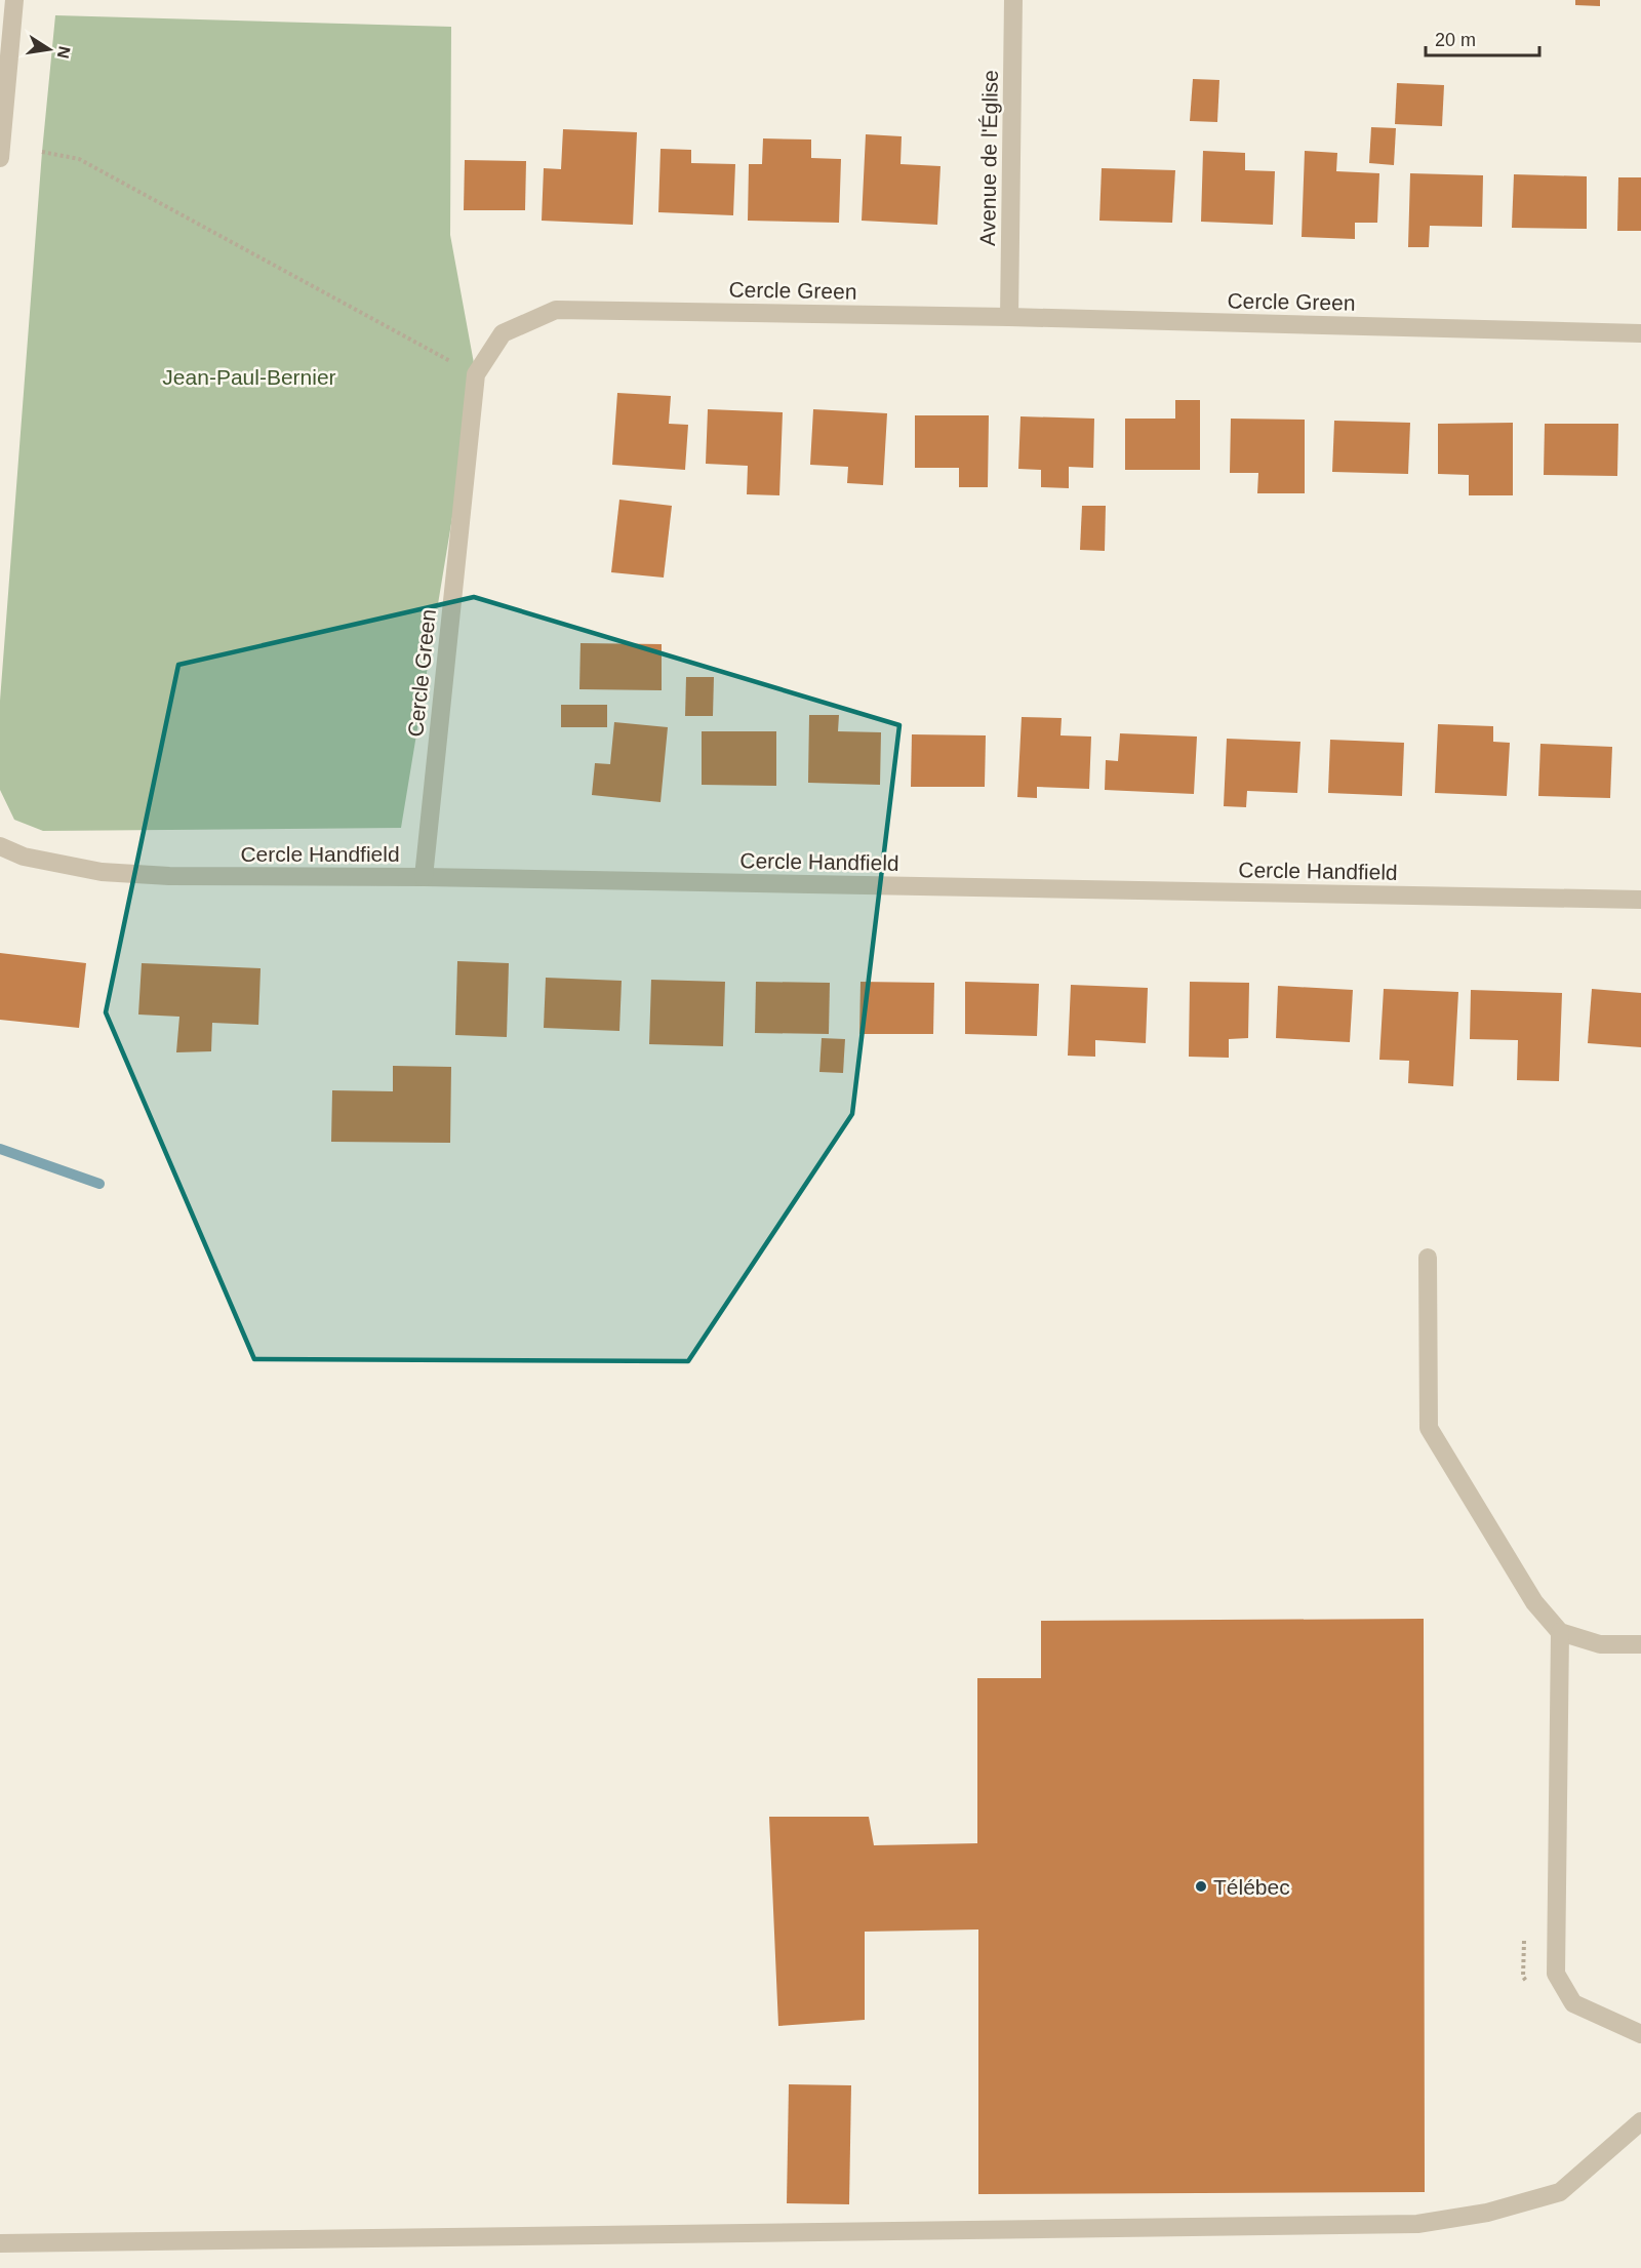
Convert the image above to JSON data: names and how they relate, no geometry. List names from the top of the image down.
{
  "streets": {
    "street": ["Avenue de l'Église", "Cercle Green", "Cercle Handfield"]
  },
  "crossings": [
    ["Avenue de l'Église", "Cercle Green"],
    ["Cercle Green", "Cercle Handfield"]
  ],
  "parks": ["Jean-Paul-Bernier"],
  "places": ["Télébec"],
  "scale_bar": "20 m",
  "north": "right"
}
